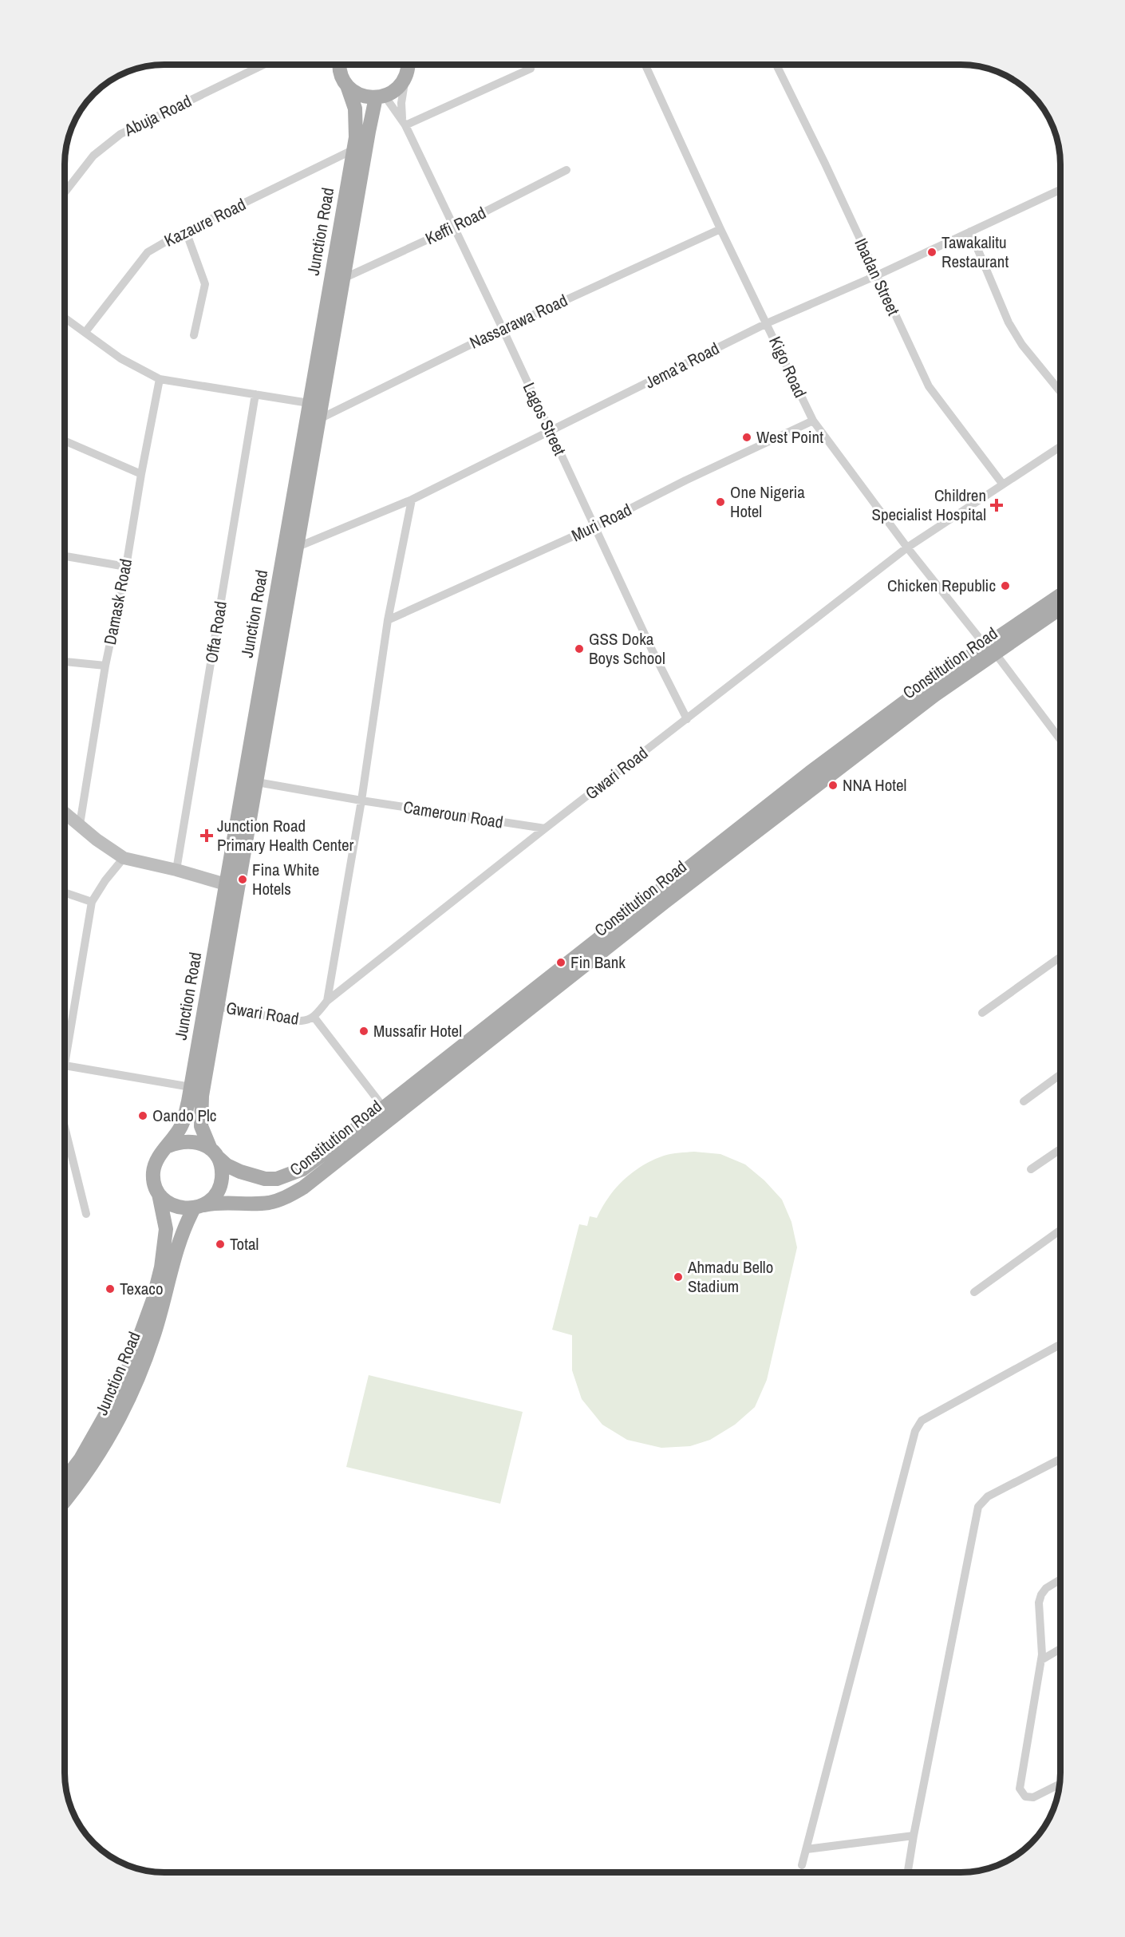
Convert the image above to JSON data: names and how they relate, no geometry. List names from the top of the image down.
{
  "streets": {
    "main road": ["Junction Road", "Constitution Road"],
    "street": [
      "Abuja Road",
      "Kazaure Road",
      "Keffi Road",
      "Ibadan Street",
      "Nassarawa Road",
      "Jema'a Road",
      "Kigo Road",
      "Lagos Street",
      "Muri Road",
      "Damask Road",
      "Offa Road",
      "Gwari Road",
      "Cameroun Road"
    ]
  },
  "crossings": [
    ["Kazaure Road", "Junction Road"],
    ["Keffi Road", "Junction Road"],
    ["Keffi Road", "Lagos Street"],
    ["Junction Road", "Nassarawa Road"],
    ["Junction Road", "Jema'a Road"],
    ["Junction Road", "Lagos Street"],
    ["Junction Road", "Constitution Road"],
    ["Junction Road", "Gwari Road"],
    ["Junction Road", "Cameroun Road"],
    ["Ibadan Street", "Jema'a Road"],
    ["Ibadan Street", "Gwari Road"],
    ["Nassarawa Road", "Kigo Road"],
    ["Nassarawa Road", "Lagos Street"],
    ["Jema'a Road", "Kigo Road"],
    ["Jema'a Road", "Lagos Street"],
    ["Jema'a Road", "Gwari Road"],
    ["Kigo Road", "Muri Road"],
    ["Kigo Road", "Constitution Road"],
    ["Kigo Road", "Gwari Road"],
    ["Lagos Street", "Muri Road"],
    ["Lagos Street", "Gwari Road"],
    ["Muri Road", "Gwari Road"],
    ["Gwari Road", "Cameroun Road"]
  ],
  "places": {
    "other": [
      "Tawakalitu Restaurant",
      "West Point",
      "One Nigeria Hotel",
      "Chicken Republic",
      "GSS Doka Boys School",
      "NNA Hotel",
      "Fina White Hotels",
      "Fin Bank",
      "Mussafir Hotel",
      "Oando Plc",
      "Total",
      "Ahmadu Bello Stadium",
      "Texaco"
    ],
    "health": ["Children Specialist Hospital", "Junction Road Primary Health Center"]
  }
}
